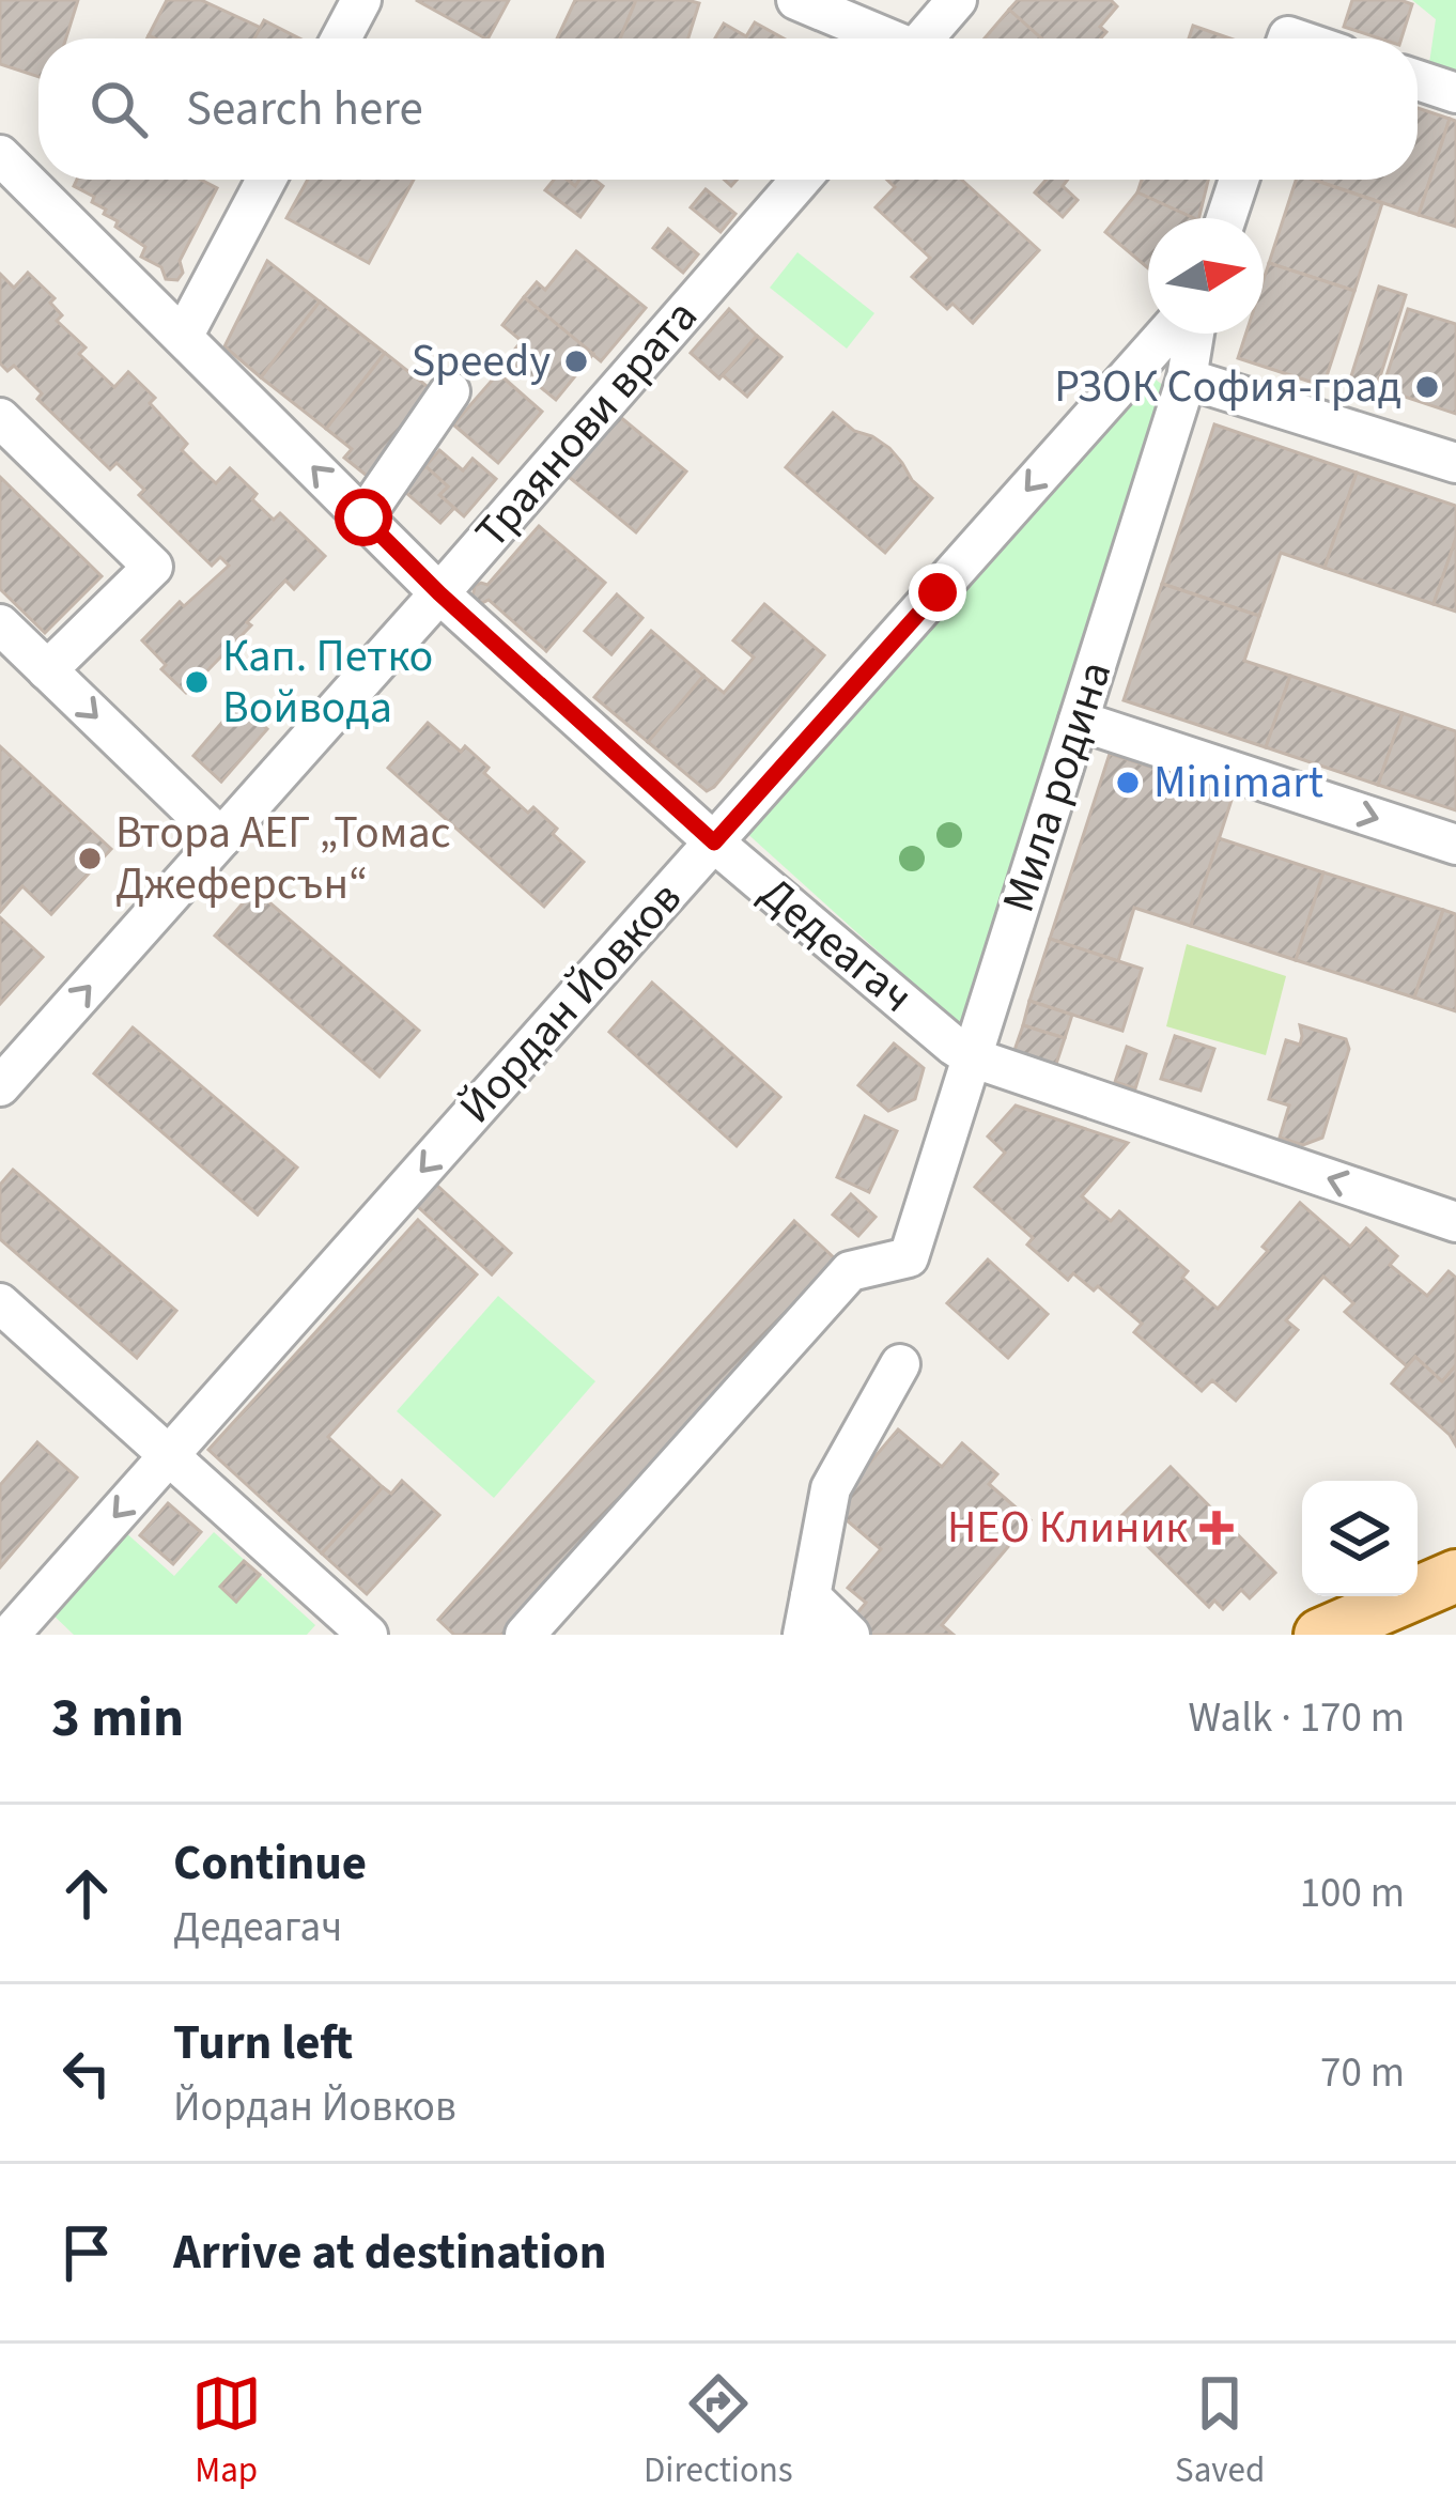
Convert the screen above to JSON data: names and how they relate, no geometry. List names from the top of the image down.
{
  "streets": {
    "street": [
      "Траянови врата",
      "Мила родина",
      "Дедеагач",
      "Йордан Йовков"
    ]
  },
  "crossings": [
    ["Траянови врата", "Дедеагач"],
    ["Мила родина", "Дедеагач"],
    ["Дедеагач", "Йордан Йовков"]
  ],
  "one_way": ["Дедеагач", "Йордан Йовков"],
  "places": {
    "other": [
      "Speedy",
      "РЗОК София-град",
      "Кап. Петко Войвода",
      "Minimart",
      "Втора АЕГ „Томас Джеферсън“"
    ],
    "health": ["НЕО Клиник"]
  },
  "north": "right",
  "page": {
    "search": "Search here",
    "heading": ["3 min", "Walk · 170 m"],
    "list": [
      ["Continue", "Дедеагач", "100 m"],
      ["Turn left", "Йордан Йовков", "70 m"],
      "Arrive at destination"
    ],
    "nav": ["Map", "Directions", "Saved"]
  }
}
